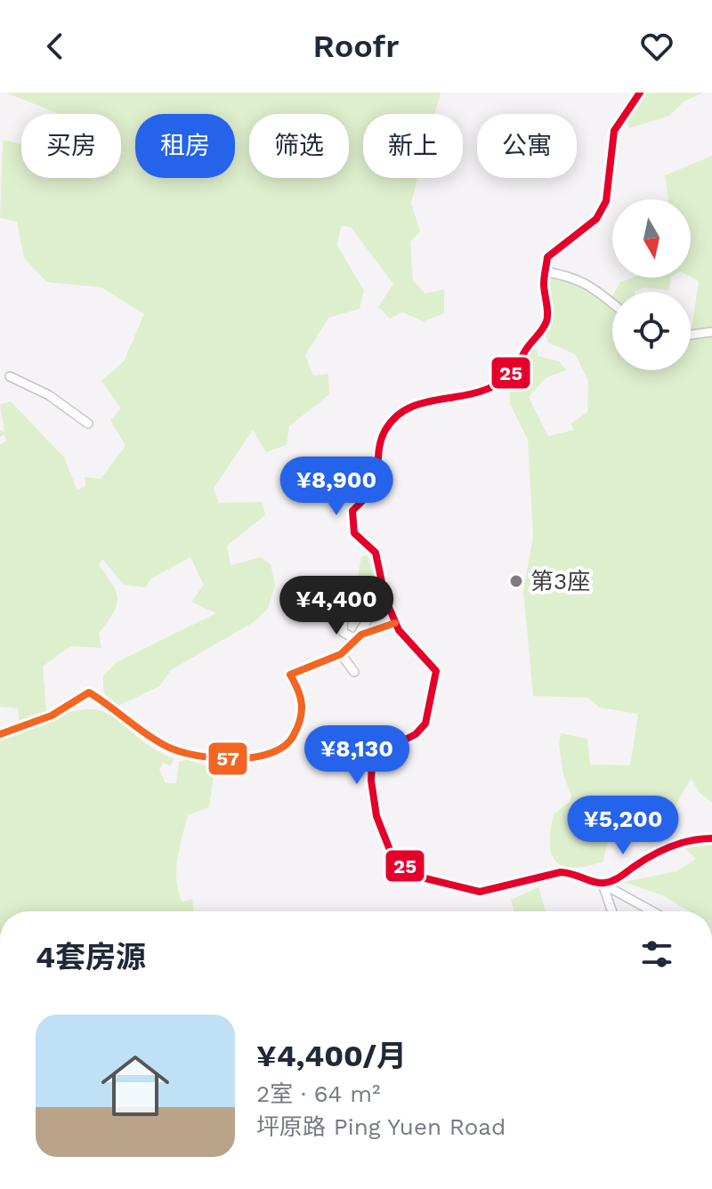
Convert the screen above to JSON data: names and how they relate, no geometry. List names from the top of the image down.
{
  "places": ["第3座"],
  "lines": ["transit line 25", "transit line 57"],
  "north": "bottom",
  "page": {
    "header": "Roofr",
    "chip": [
      "买房",
      "租房",
      "筛选",
      "新上",
      "公寓"
    ],
    "price": [
      "¥8,900",
      "¥4,400",
      "¥8,130",
      "¥5,200"
    ],
    "heading": "4套房源",
    "list": [
      {
        "name": "¥4,400/月",
        "note": "2室 · 64 m² · 坪原路 Ping Yuen Road"
      }
    ]
  }
}
